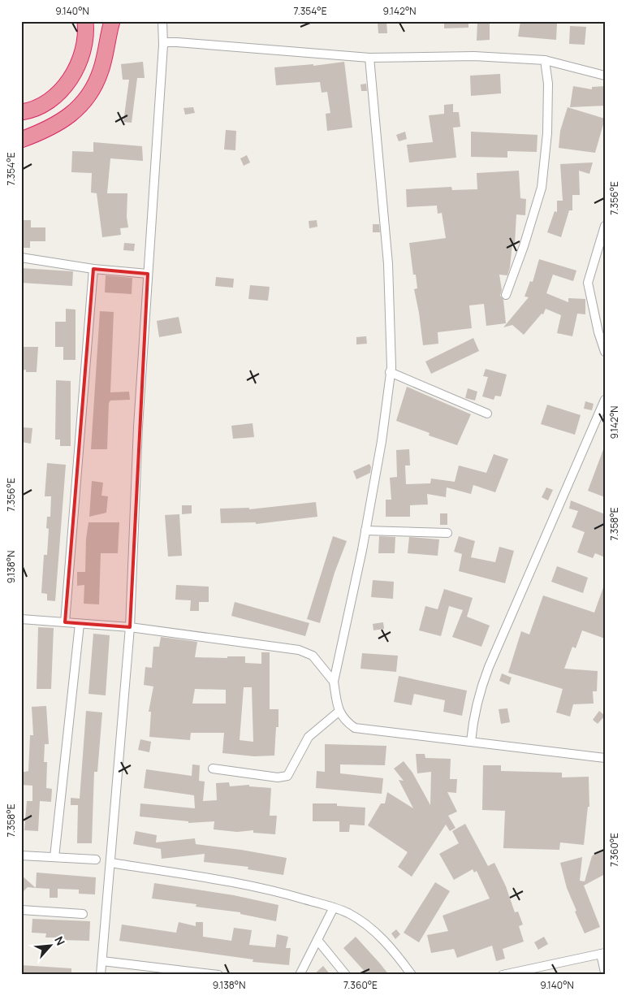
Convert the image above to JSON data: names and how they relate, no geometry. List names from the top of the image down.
{
  "north": "top right",
  "coordinates": [
    "9.140°N",
    "7.354°E",
    "9.142°N",
    "7.356°E",
    "7.358°E",
    "9.138°N",
    "7.360°E"
  ]
}
